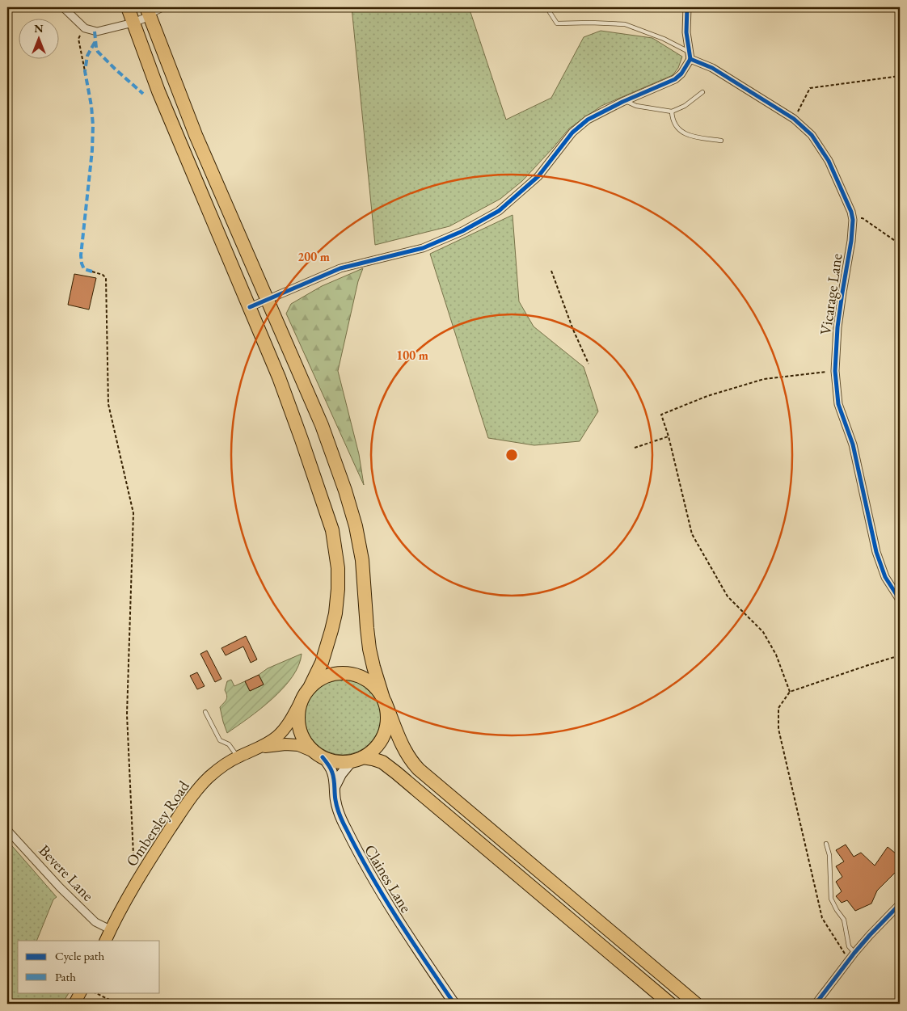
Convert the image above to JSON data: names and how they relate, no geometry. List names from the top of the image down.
{
  "streets": {
    "main road": ["Ombersley Road"],
    "street": ["Vicarage Lane", "Bevere Lane", "Claines Lane"]
  },
  "crossings": [
    ["Ombersley Road", "Bevere Lane"],
    ["Ombersley Road", "Claines Lane"]
  ],
  "legend": ["Cycle path", "Path"],
  "north": "top",
  "rings": ["200 m", "100 m"]
}
